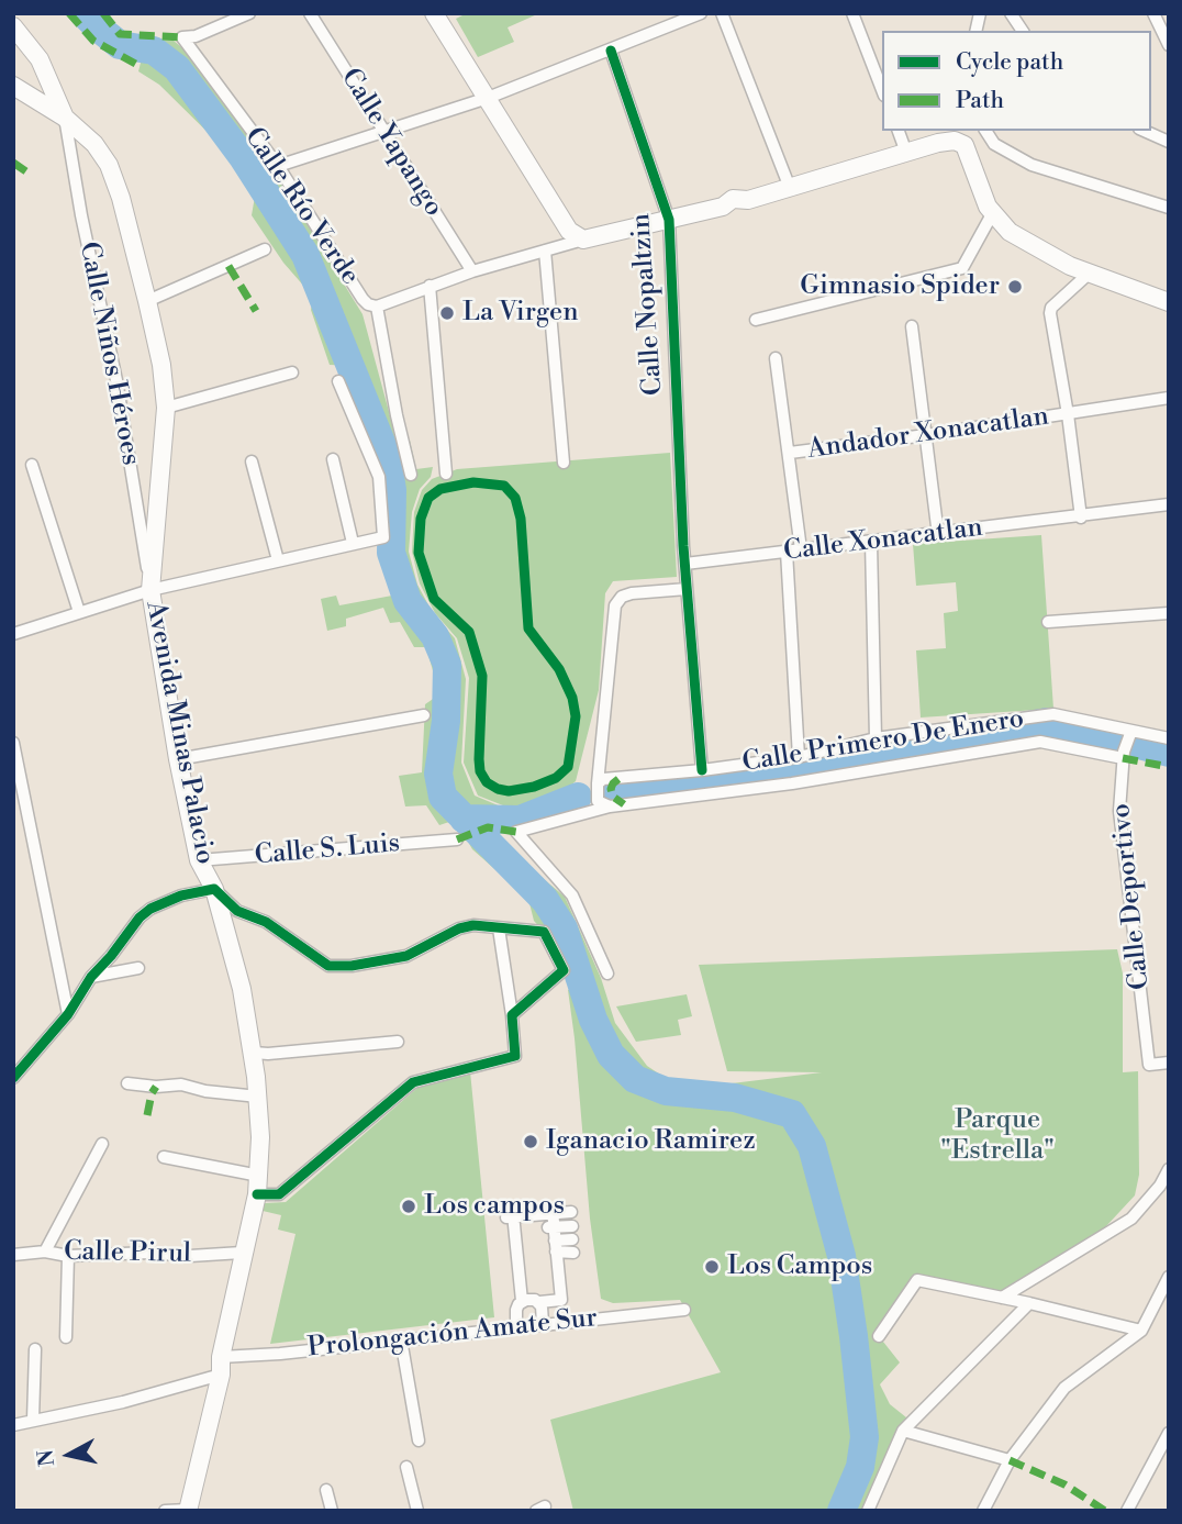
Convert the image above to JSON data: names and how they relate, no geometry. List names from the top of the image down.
{
  "streets": {
    "main road": ["Avenida Minas Palacio"],
    "street": [
      "Calle Yapango",
      "Calle Río Verde",
      "Calle Nopaltzin",
      "Calle Niños Héroes",
      "Andador Xonacatlan",
      "Calle Xonacatlan",
      "Calle Primero De Enero",
      "Calle S. Luis",
      "Calle Deportivo",
      "Calle Pirul",
      "Prolongación Amate Sur"
    ]
  },
  "crossings": [
    ["Calle Nopaltzin", "Calle Xonacatlan"],
    ["Calle Nopaltzin", "Calle Primero De Enero"],
    ["Calle Niños Héroes", "Avenida Minas Palacio"],
    ["Avenida Minas Palacio", "Calle S. Luis"],
    ["Avenida Minas Palacio", "Calle Pirul"],
    ["Avenida Minas Palacio", "Prolongación Amate Sur"],
    ["Calle Primero De Enero", "Calle Deportivo"]
  ],
  "parks": ["Parque \"Estrella\""],
  "places": [
    "Gimnasio Spider",
    "La Virgen",
    "Iganacio Ramirez",
    "Los campos",
    "Los Campos"
  ],
  "legend": ["Cycle path", "Path"],
  "north": "left"
}
